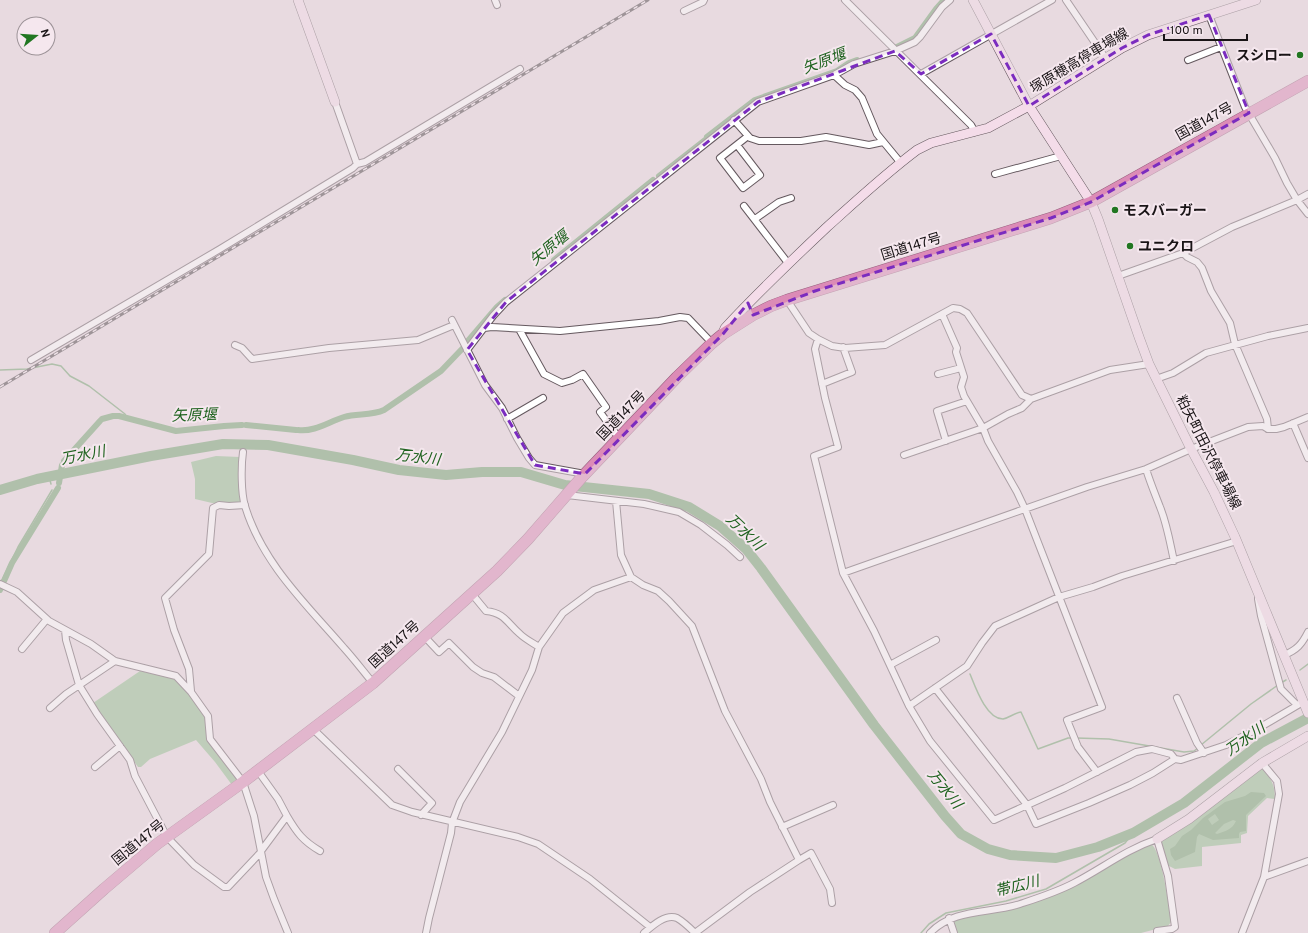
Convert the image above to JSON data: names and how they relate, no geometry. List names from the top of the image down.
{
  "streets": {
    "highway": ["国道147号"],
    "main road": ["塚原穂高停車場線", "粕矢町田沢停車場線"]
  },
  "crossings": [
    ["塚原穂高停車場線", "粕矢町田沢停車場線"],
    ["国道147号", "粕矢町田沢停車場線"]
  ],
  "water": ["矢原堰", "万水川", "帯広川"],
  "places": ["スシロー", "モスバーガー", "ユニクロ"],
  "scale_bar": "100 m",
  "north": "right"
}
